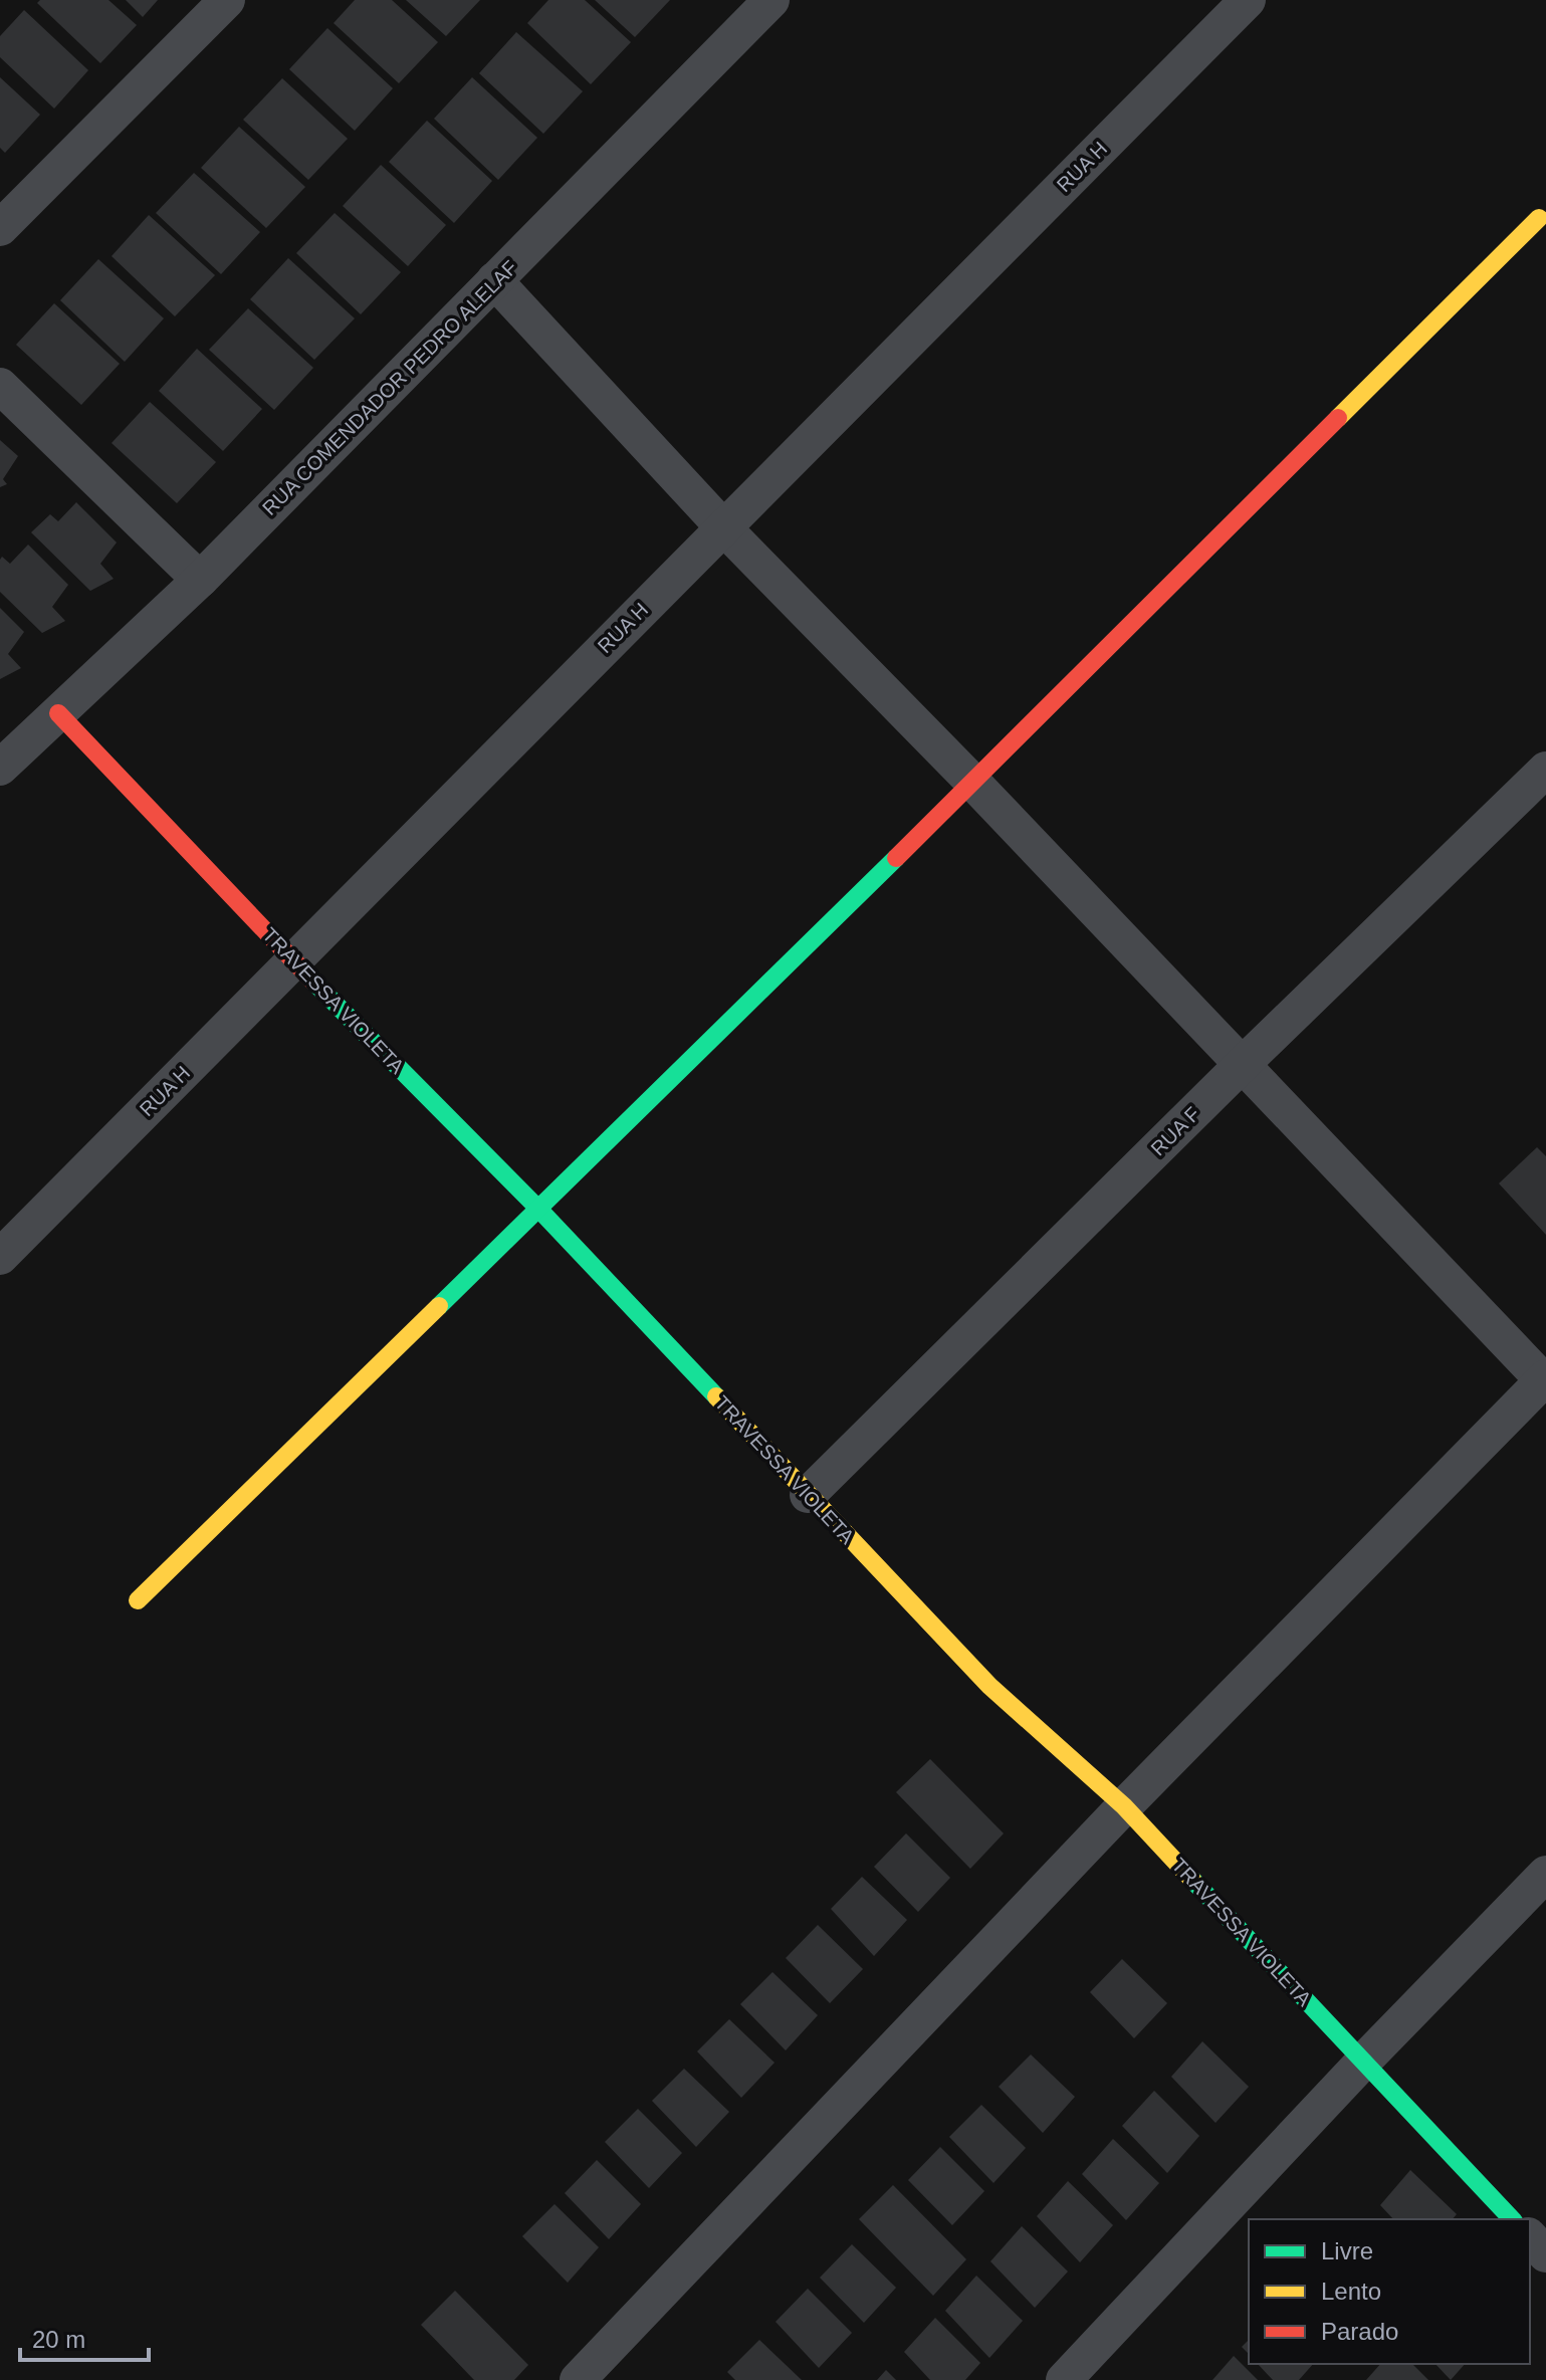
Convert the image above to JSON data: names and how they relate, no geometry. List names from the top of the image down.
{
  "streets": {
    "street": [
      "RUA H",
      "RUA COMENDADOR PEDRO ALELAF",
      "TRAVESSA VIOLETA",
      "RUA F"
    ]
  },
  "crossings": [
    ["RUA H", "TRAVESSA VIOLETA"],
    ["RUA COMENDADOR PEDRO ALELAF", "TRAVESSA VIOLETA"],
    ["TRAVESSA VIOLETA", "RUA F"]
  ],
  "legend": ["Livre", "Lento", "Parado"],
  "scale_bar": "20 m"
}
